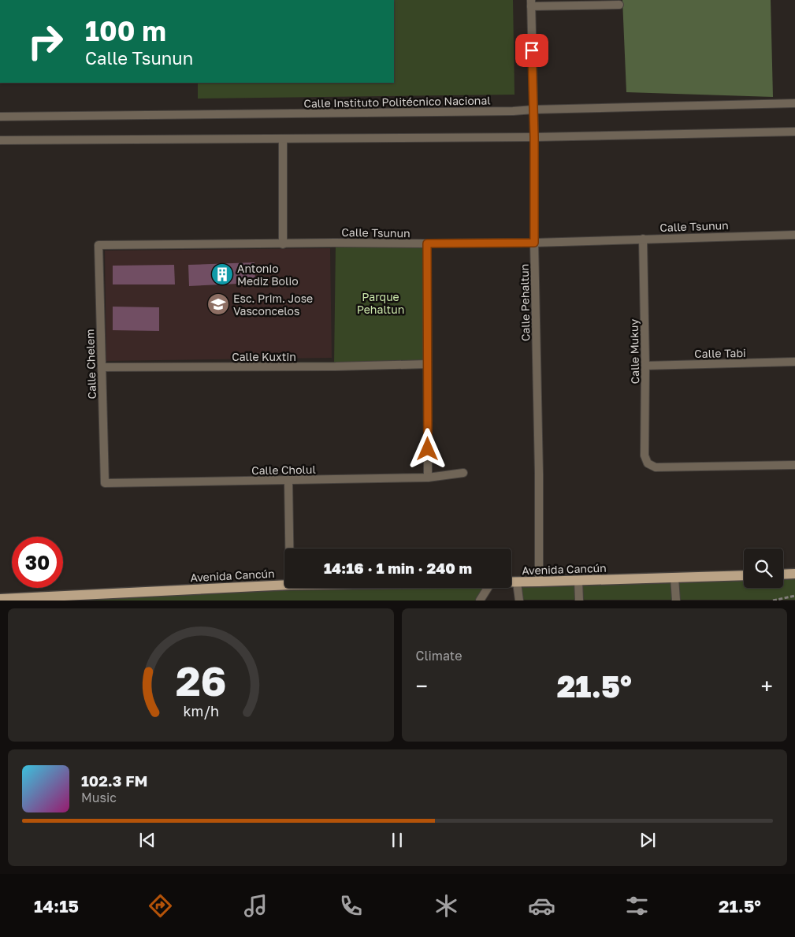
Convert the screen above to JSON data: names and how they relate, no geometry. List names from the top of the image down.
{
  "streets": {
    "main road": ["Avenida Cancún"],
    "street": [
      "Calle Instituto Politécnico Nacional",
      "Calle Tsunun",
      "Calle Pehaltun",
      "Calle Mukuy",
      "Calle Tabi",
      "Calle Kuxtin",
      "Calle Chelem",
      "Calle Cholul"
    ]
  },
  "crossings": [
    ["Calle Instituto Politécnico Nacional", "Calle Pehaltun"],
    ["Calle Tsunun", "Calle Pehaltun"],
    ["Calle Tsunun", "Calle Mukuy"],
    ["Calle Tsunun", "Calle Chelem"],
    ["Calle Pehaltun", "Avenida Cancún"],
    ["Calle Mukuy", "Calle Tabi"],
    ["Calle Kuxtin", "Calle Chelem"],
    ["Calle Chelem", "Calle Cholul"]
  ],
  "parks": ["Parque Pehaltun"],
  "places": {
    "building": ["Antonio Mediz Bolio"],
    "school or university": ["Esc. Prim. Jose Vasconcelos"]
  },
  "page": {
    "turn": ["100 m", "Calle Tsunun"],
    "limit": "30",
    "trip": "14:16 · 1 min · 240 m",
    "tile": "Climate",
    "heat": ["−", "21.5°", "+"],
    "song": ["102.3 FM", "Music"],
    "tabs": ["14:15", "21.5°"],
    "gauge": ["26", "km/h"]
  }
}
